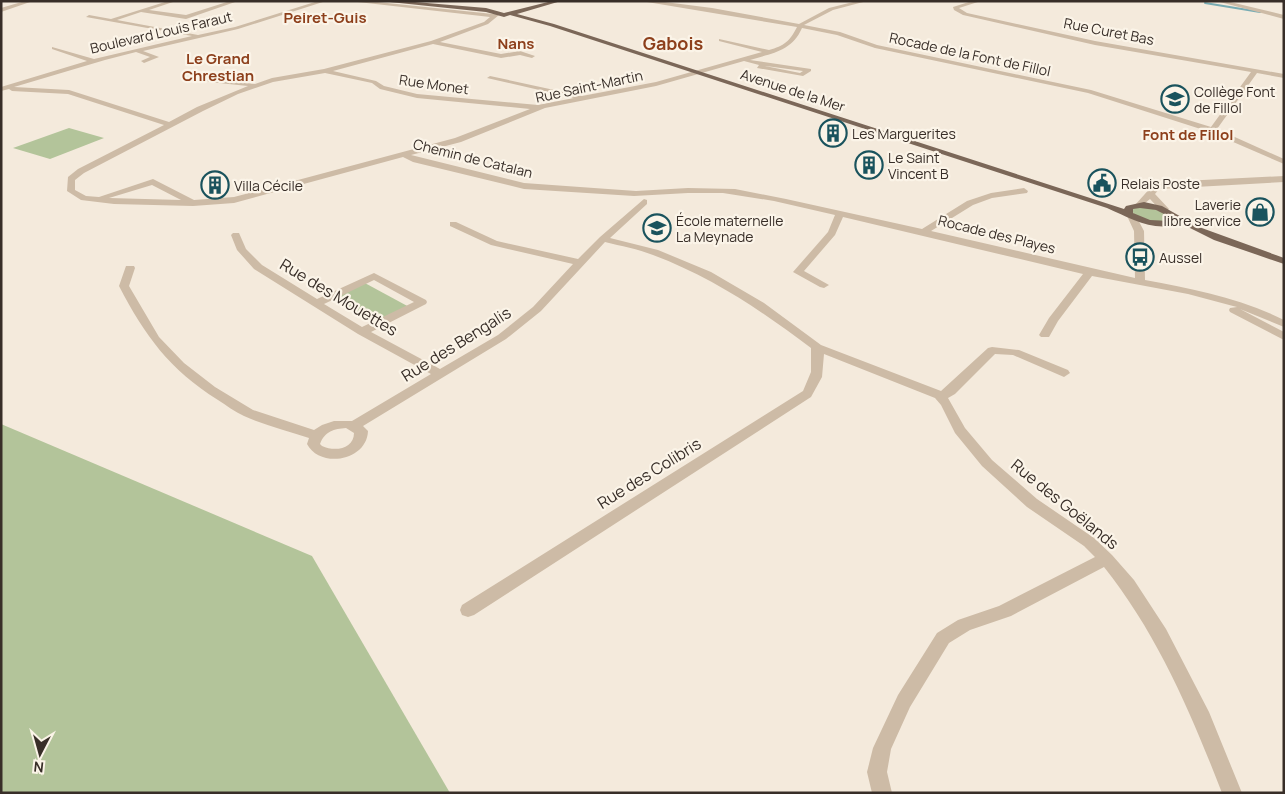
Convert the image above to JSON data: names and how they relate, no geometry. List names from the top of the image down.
{
  "streets": {
    "main road": ["Avenue de la Mer"],
    "street": [
      "Rue Curet Bas",
      "Boulevard Louis Faraut",
      "Rocade de la Font de Fillol",
      "Rue Monet",
      "Rue Saint-Martin",
      "Chemin de Catalan",
      "Rocade des Playes",
      "Rue des Mouettes",
      "Rue des Bengalis",
      "Rue des Colibris",
      "Rue des Goëlands"
    ]
  },
  "crossings": [
    ["Rocade de la Font de Fillol", "Rue Saint-Martin"],
    ["Rue Monet", "Rue Saint-Martin"],
    ["Rue Saint-Martin", "Avenue de la Mer"],
    ["Rue Saint-Martin", "Chemin de Catalan"],
    ["Chemin de Catalan", "Rocade des Playes"],
    ["Chemin de Catalan", "Rue des Bengalis"],
    ["Rue des Mouettes", "Rue des Bengalis"]
  ],
  "districts": [
    "Peiret-Guis",
    "Nans",
    "Gabois",
    "Le Grand Chrestian",
    "Font de Fillol"
  ],
  "places": {
    "school or university": ["Collège Font de Fillol", "École maternelle La Meynade"],
    "building": ["Les Marguerites", "Le Saint Vincent B", "Villa Cécile"],
    "public building": ["Relais Poste"],
    "shop": ["Laverie libre service"],
    "bus stop": ["Aussel"]
  },
  "north": "bottom"
}
